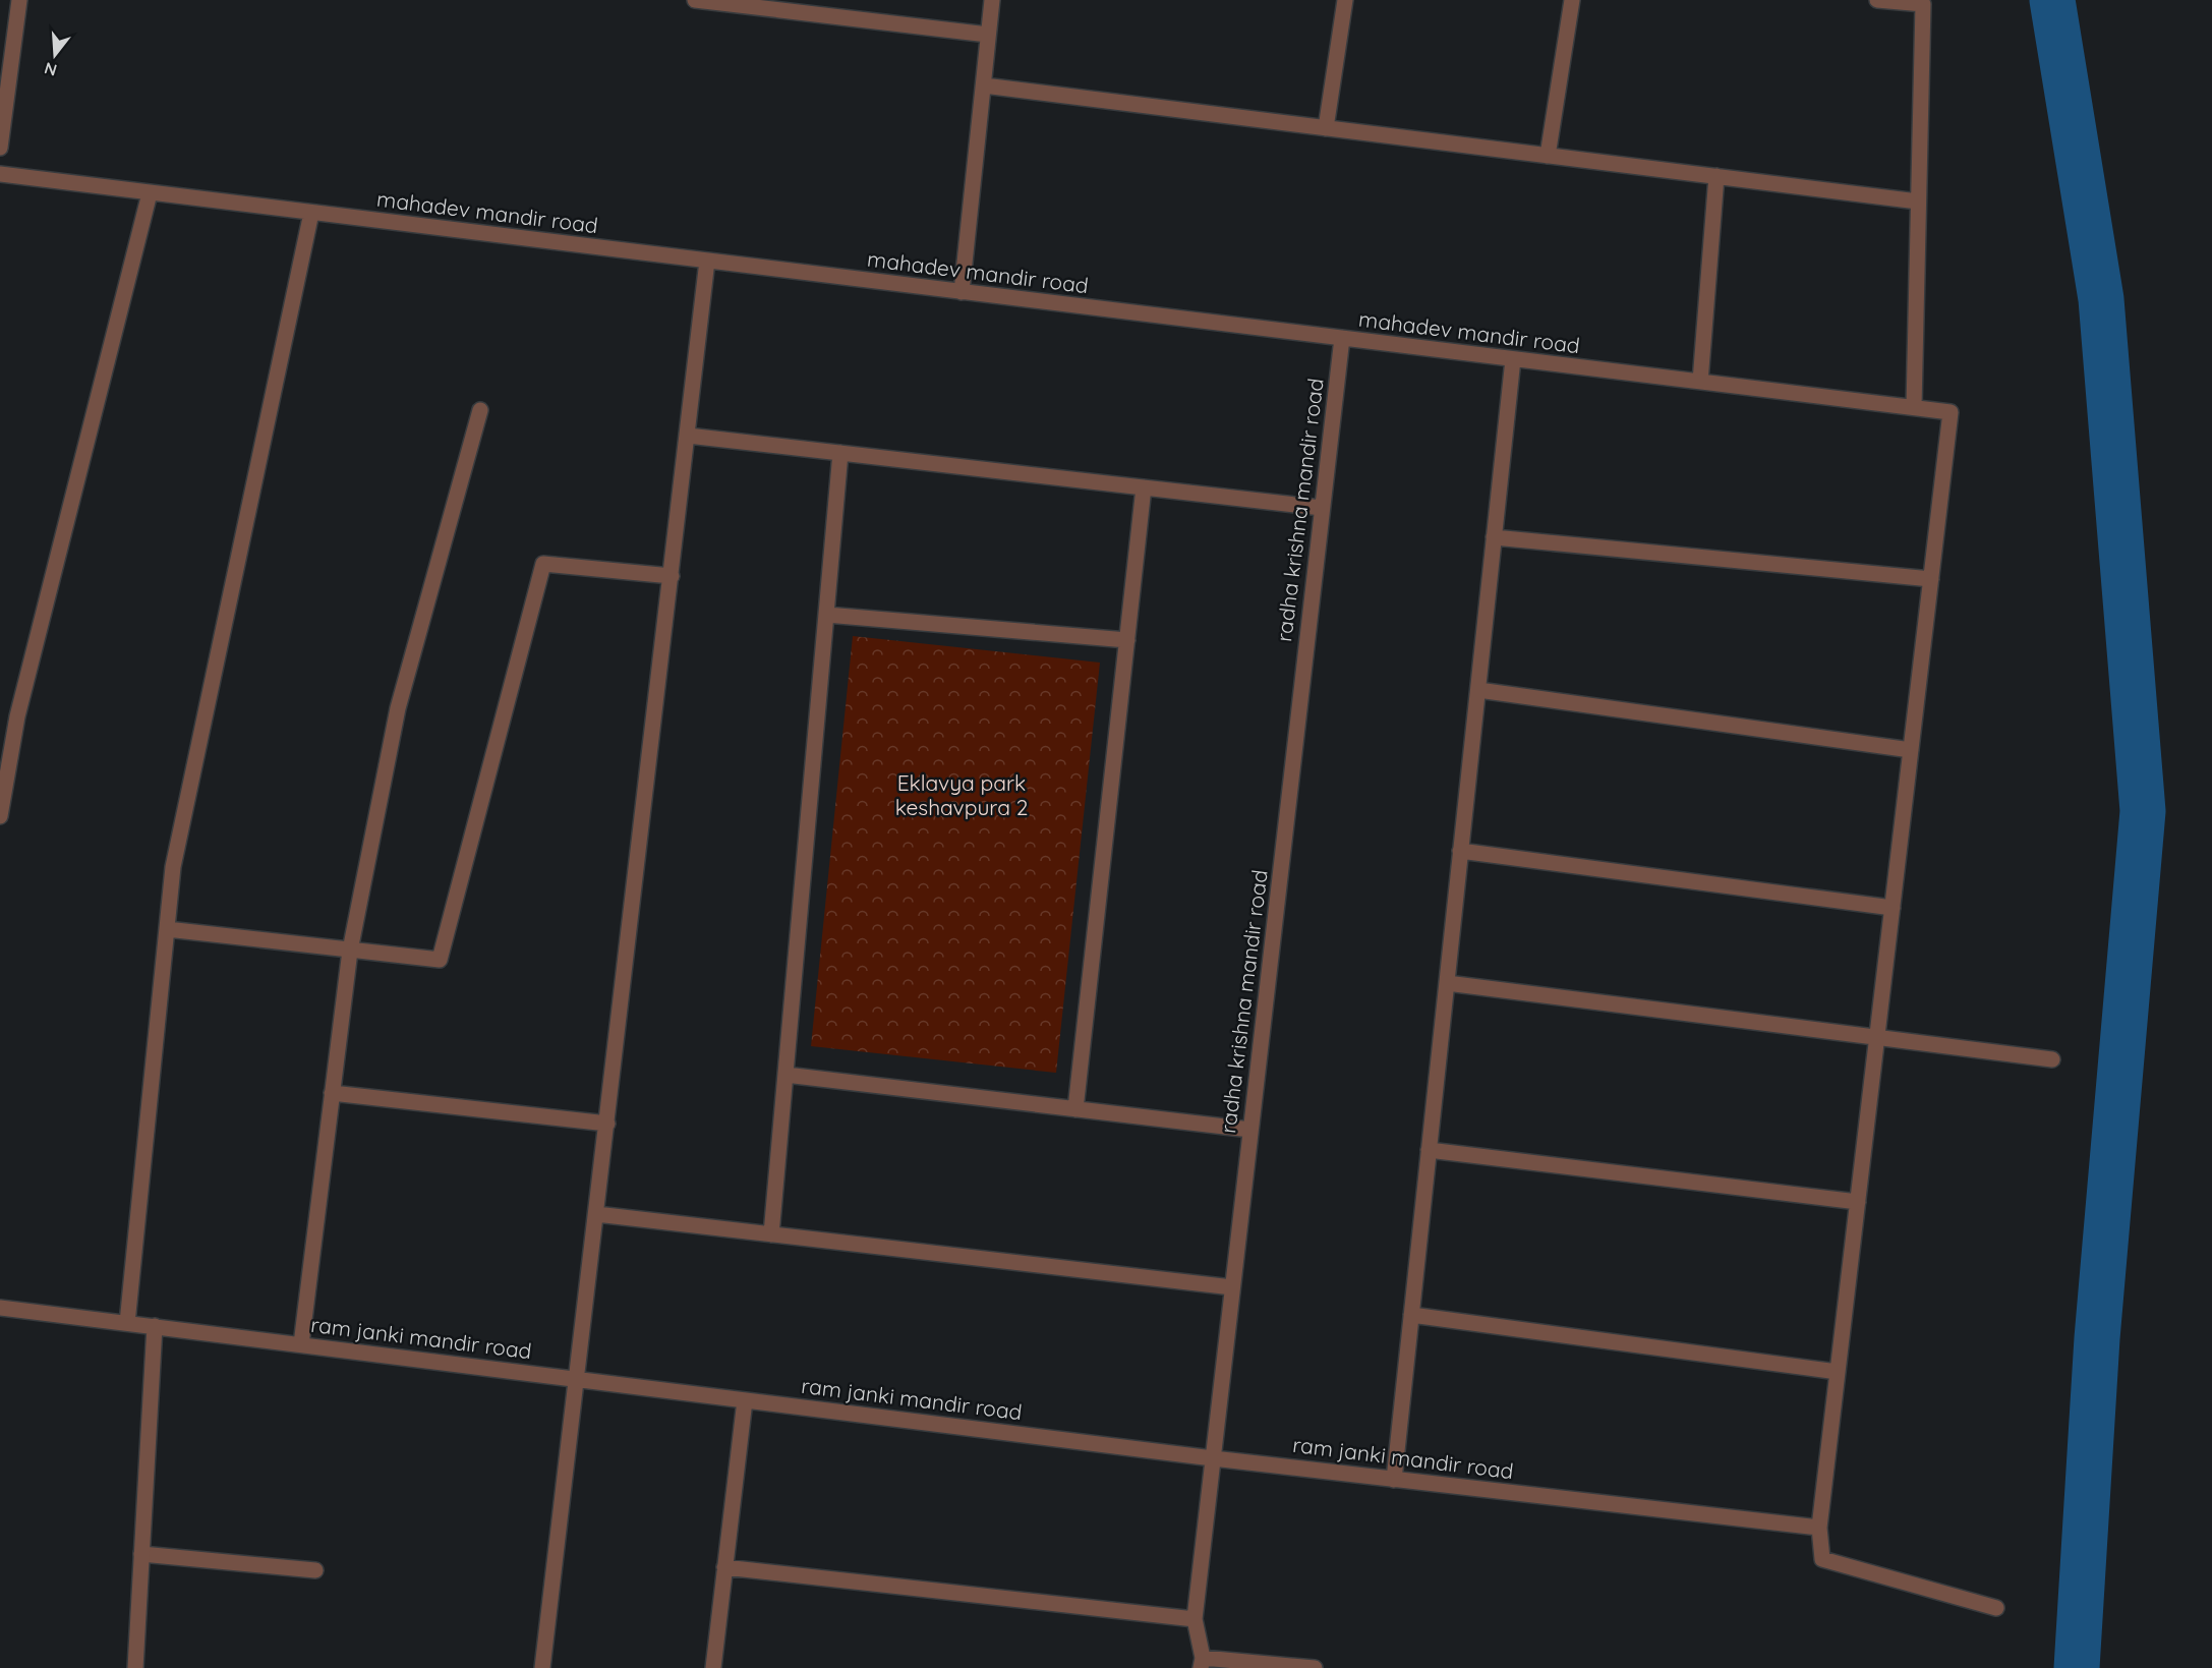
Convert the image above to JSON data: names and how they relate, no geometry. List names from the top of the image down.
{
  "streets": {
    "street": ["mahadev mandir road", "radha krishna mandir road", "ram janki mandir road"]
  },
  "crossings": [
    ["mahadev mandir road", "radha krishna mandir road"],
    ["radha krishna mandir road", "ram janki mandir road"]
  ],
  "parks": ["Eklavya park keshavpura 2"],
  "north": "bottom"
}
